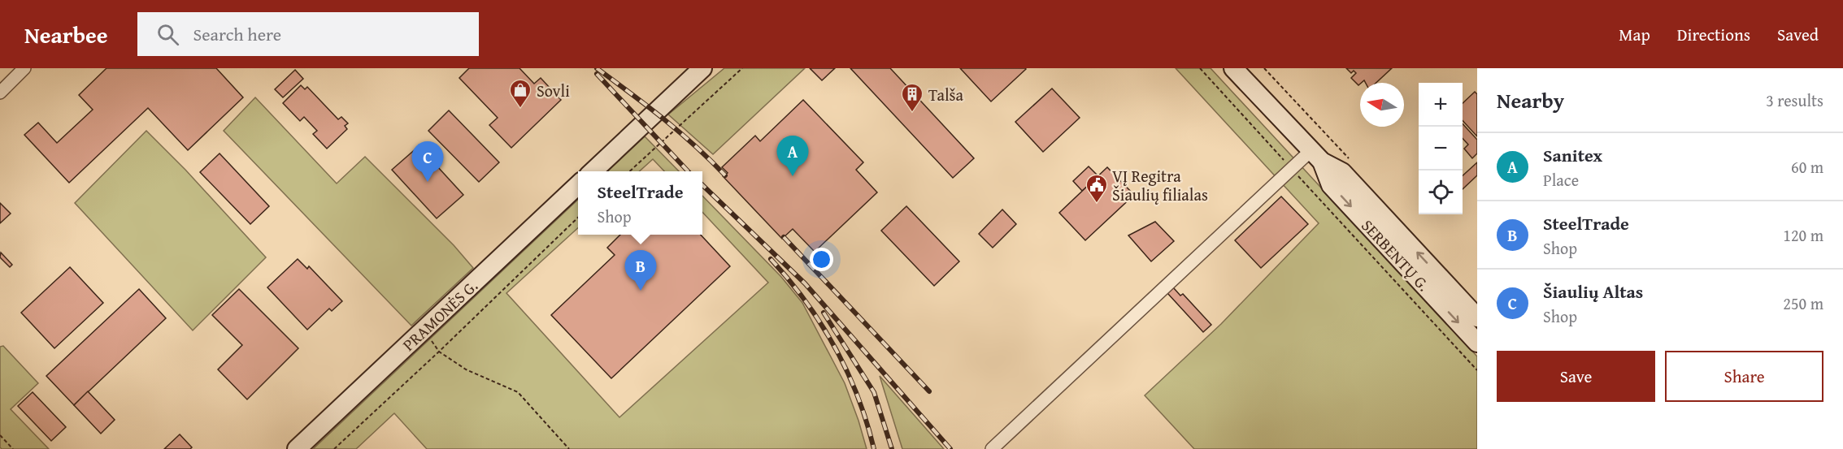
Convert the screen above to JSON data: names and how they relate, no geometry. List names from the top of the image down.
{
  "streets": {
    "main road": ["SERBENTŲ G.", "PRAMONĖS G."]
  },
  "places": {
    "shop": ["Sovli"],
    "building": ["Talša"],
    "public building": ["VĮ Regitra Šiaulių filialas"]
  },
  "north": "left",
  "page": {
    "header": "Nearbee",
    "search": "Search here",
    "nav": ["Map", "Directions", "Saved"],
    "heading": ["Nearby", "3 results"],
    "map_buttons": ["+", "−"],
    "list": [
      {
        "mark": "A",
        "name": "Sanitex",
        "note": "Place",
        "value": "60 m"
      },
      {
        "mark": "B",
        "name": "SteelTrade",
        "note": "Shop",
        "value": "120 m"
      },
      {
        "mark": "C",
        "name": "Šiaulių Altas",
        "note": "Shop",
        "value": "250 m"
      }
    ],
    "pins": ["A", "C", "B"],
    "popup": ["SteelTrade", "Shop"],
    "buttons": ["Save", "Share"]
  }
}
